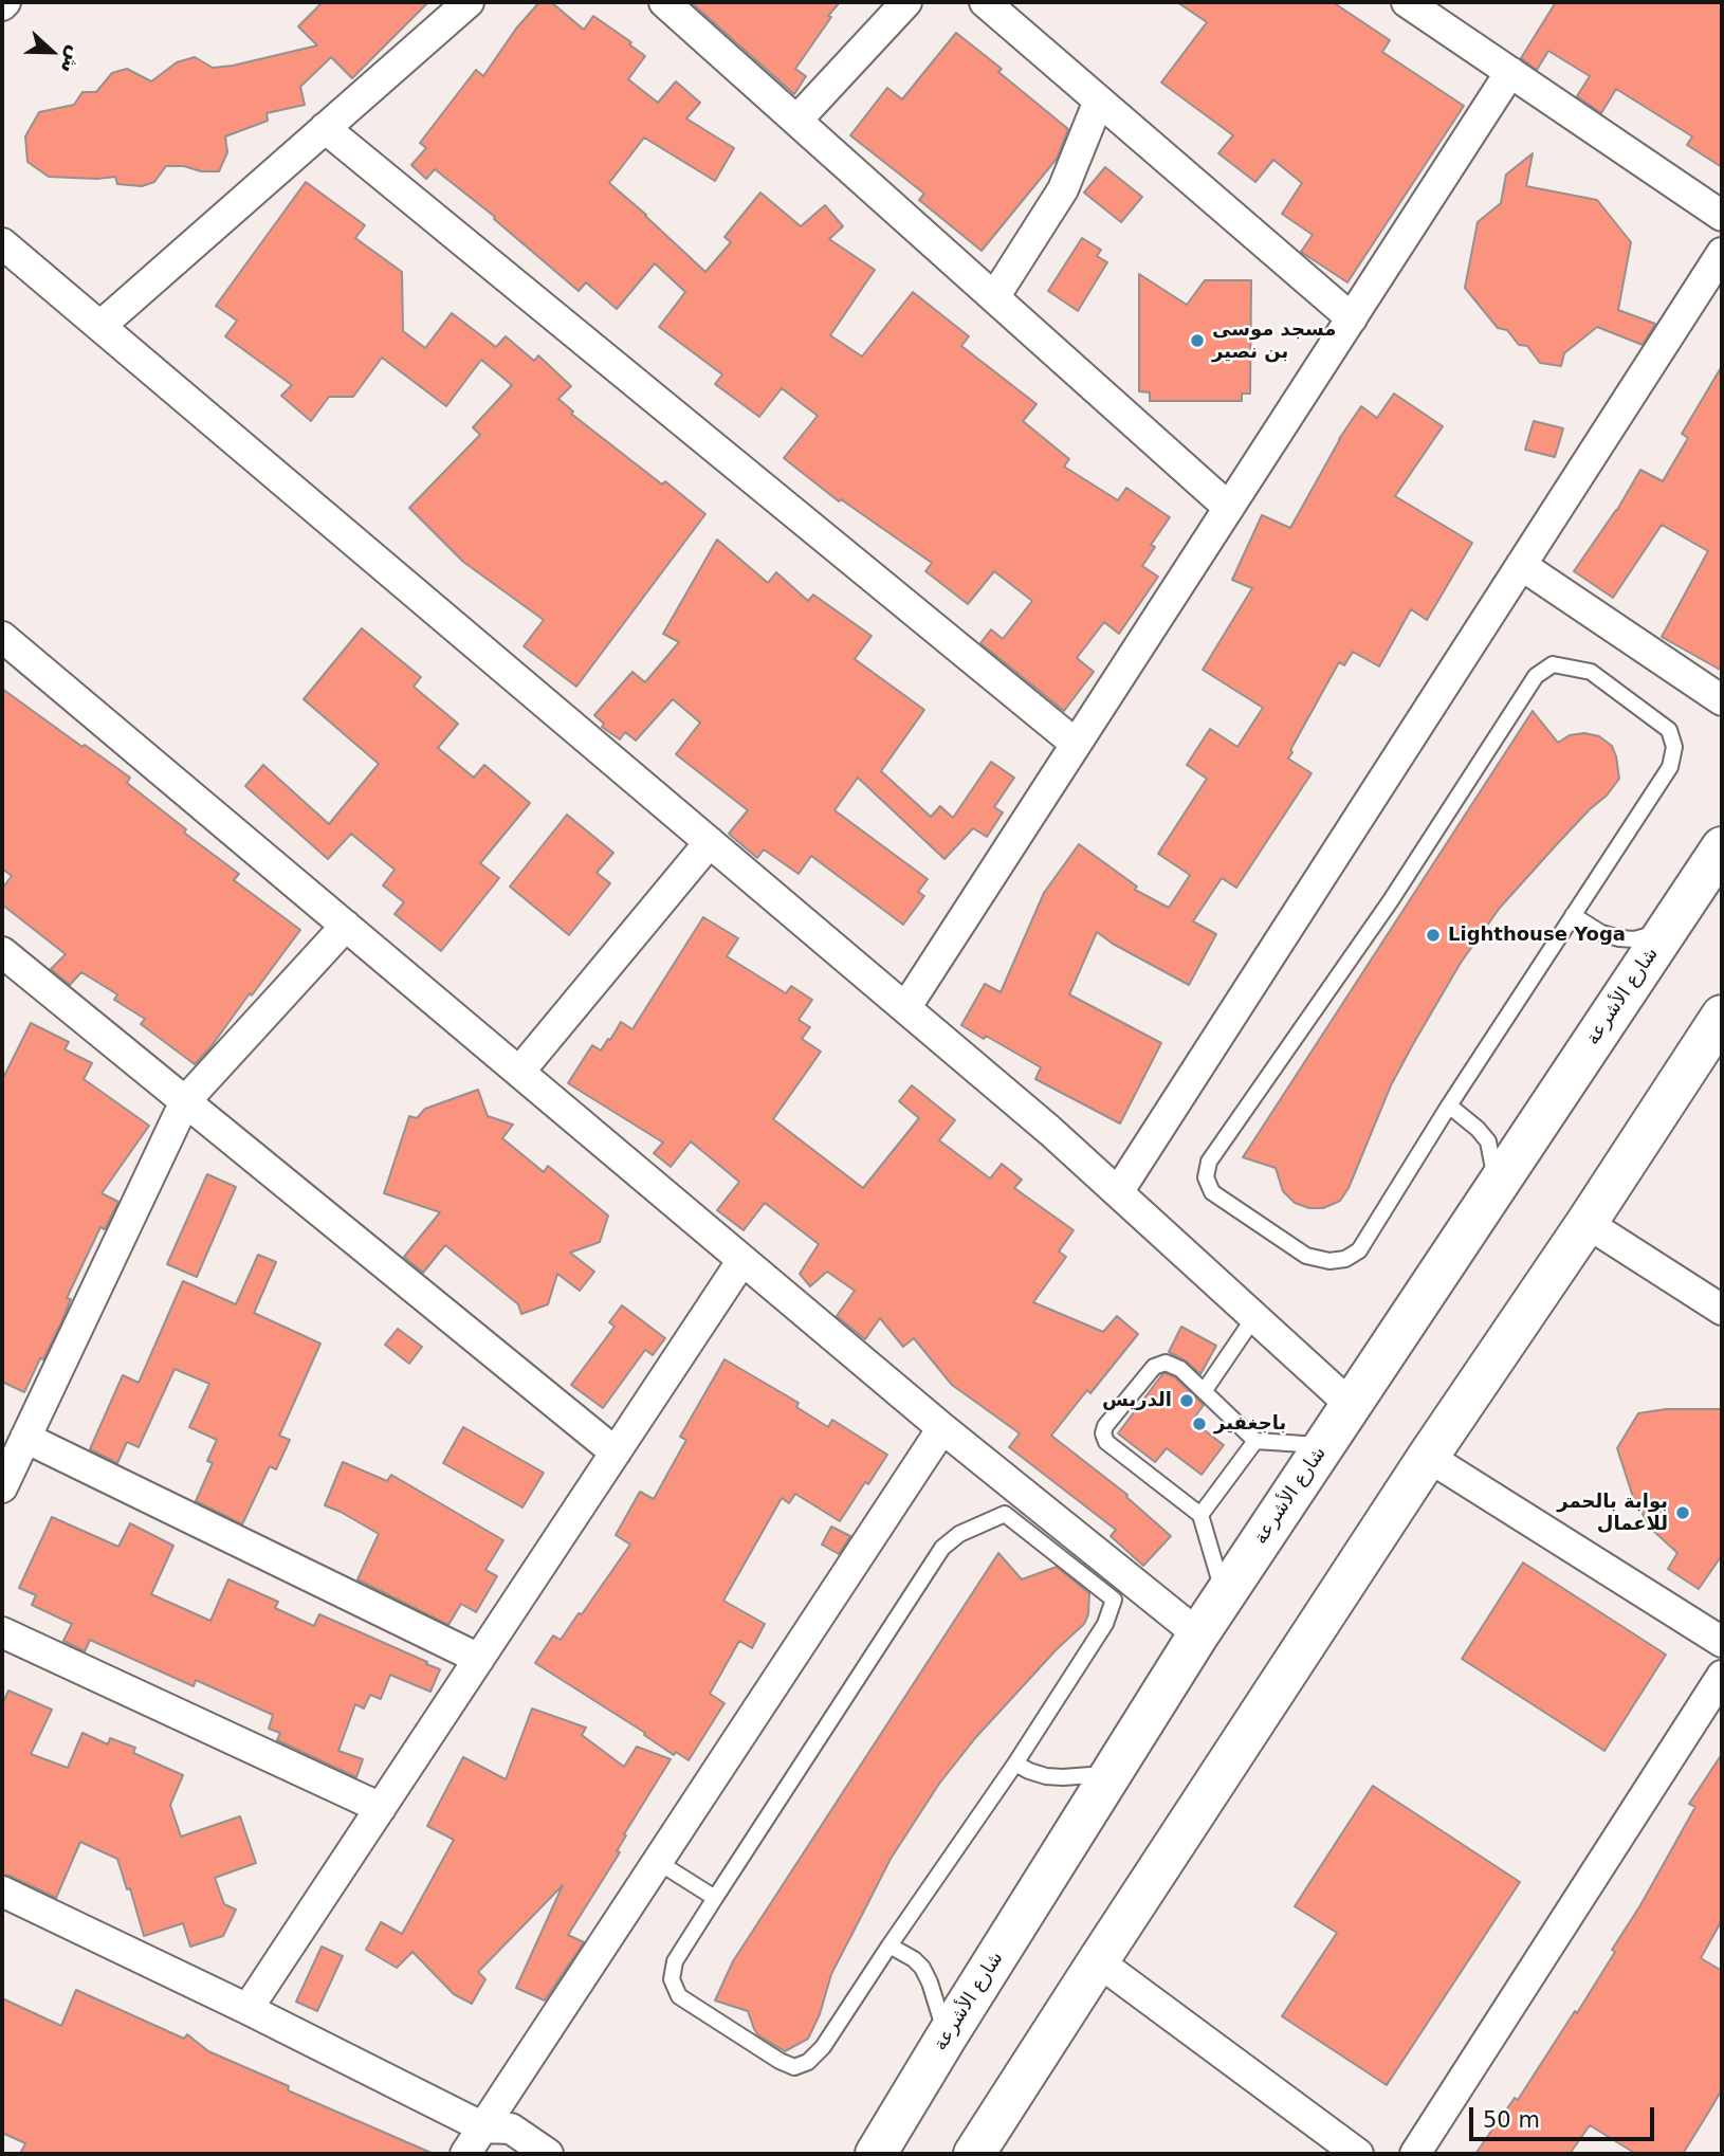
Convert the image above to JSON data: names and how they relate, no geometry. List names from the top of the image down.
{
  "streets": {
    "street": ["شارع الأشرعة"]
  },
  "places": [
    "مسجد موسى بن نصير",
    "Lighthouse Yoga",
    "الدريس",
    "باجغفير",
    "بوابة بالحمر للاعمال"
  ],
  "scale_bar": "50 m",
  "north": "right"
}
